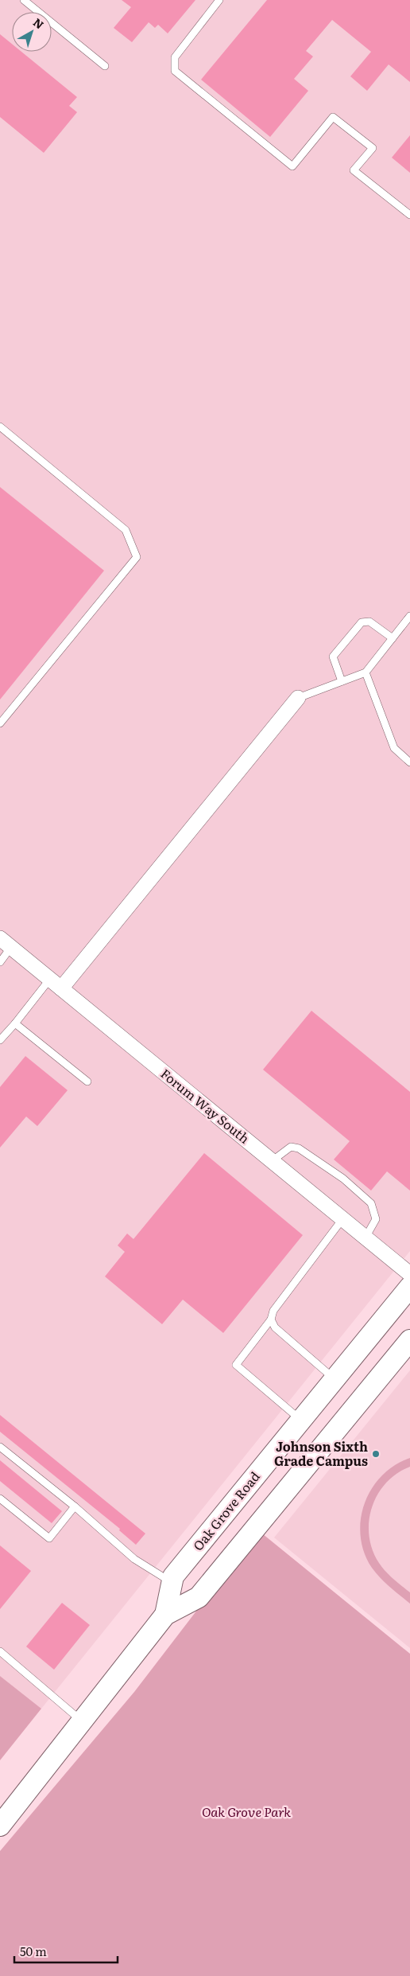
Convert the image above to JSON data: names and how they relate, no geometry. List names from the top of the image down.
{
  "streets": {
    "street": ["Forum Way South", "Oak Grove Road"]
  },
  "parks": ["Oak Grove Park"],
  "places": ["Johnson Sixth Grade Campus"],
  "scale_bar": "50 m",
  "north": "top right"
}
